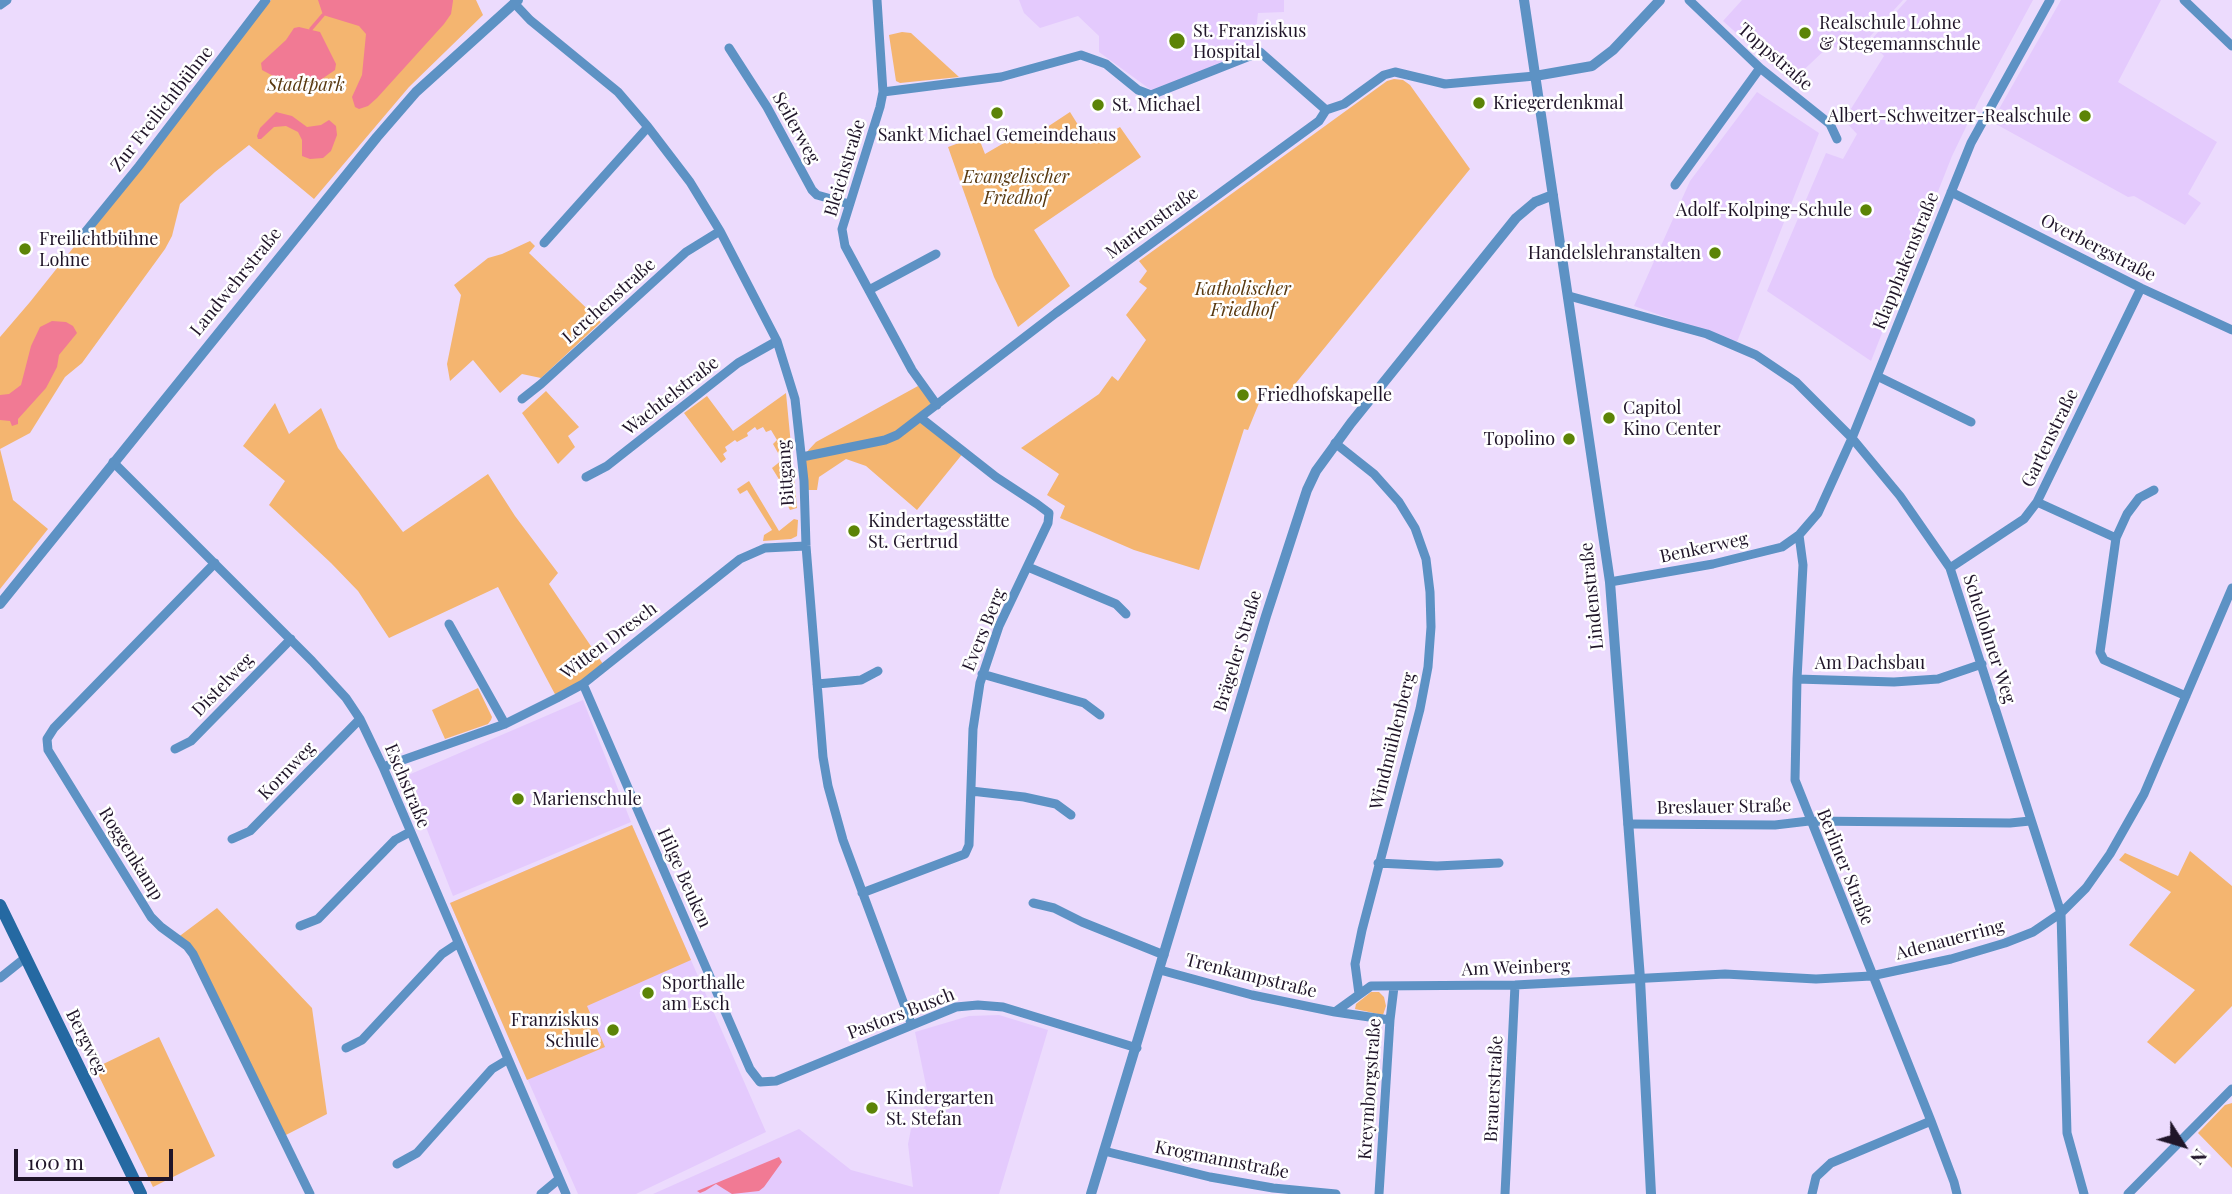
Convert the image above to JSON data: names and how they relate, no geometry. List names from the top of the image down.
{
  "streets": {
    "main road": ["Bergweg"],
    "street": [
      "Toppstraße",
      "Zur Freilichtbühne",
      "Seilerweg",
      "Bleichstraße",
      "Marienstraße",
      "Overbergstraße",
      "Klapphakenstraße",
      "Landwehrstraße",
      "Lerchenstraße",
      "Wachtelstraße",
      "Gartenstraße",
      "Bittgang",
      "Benkerweg",
      "Lindenstraße",
      "Evers Berg",
      "Schellohner Weg",
      "Witten Dresch",
      "Brägeler Straße",
      "Am Dachsbau",
      "Distelweg",
      "Windmühlenberg",
      "Kornweg",
      "Eschstraße",
      "Breslauer Straße",
      "Roggenkamp",
      "Berliner Straße",
      "Hilge Beuken",
      "Adenauerring",
      "Am Weinberg",
      "Trenkampstraße",
      "Pastors Busch",
      "Kreymborgstraße",
      "Brauerstraße",
      "Krogmannstraße"
    ]
  },
  "crossings": [
    ["Seilerweg", "Bleichstraße"],
    ["Bleichstraße", "Marienstraße"],
    ["Marienstraße", "Bittgang"],
    ["Marienstraße", "Lindenstraße"],
    ["Marienstraße", "Evers Berg"],
    ["Overbergstraße", "Klapphakenstraße"],
    ["Overbergstraße", "Gartenstraße"],
    ["Klapphakenstraße", "Benkerweg"],
    ["Klapphakenstraße", "Schellohner Weg"],
    ["Klapphakenstraße", "Berliner Straße"],
    ["Landwehrstraße", "Bittgang"],
    ["Landwehrstraße", "Eschstraße"],
    ["Lerchenstraße", "Bittgang"],
    ["Wachtelstraße", "Bittgang"],
    ["Gartenstraße", "Schellohner Weg"],
    ["Bittgang", "Evers Berg"],
    ["Bittgang", "Witten Dresch"],
    ["Bittgang", "Pastors Busch"],
    ["Benkerweg", "Lindenstraße"],
    ["Benkerweg", "Berliner Straße"],
    ["Lindenstraße", "Schellohner Weg"],
    ["Lindenstraße", "Brägeler Straße"],
    ["Lindenstraße", "Breslauer Straße"],
    ["Lindenstraße", "Adenauerring"],
    ["Lindenstraße", "Am Weinberg"],
    ["Schellohner Weg", "Am Dachsbau"],
    ["Schellohner Weg", "Breslauer Straße"],
    ["Schellohner Weg", "Adenauerring"],
    ["Witten Dresch", "Eschstraße"],
    ["Witten Dresch", "Hilge Beuken"],
    ["Brägeler Straße", "Windmühlenberg"],
    ["Brägeler Straße", "Trenkampstraße"],
    ["Brägeler Straße", "Pastors Busch"],
    ["Brägeler Straße", "Krogmannstraße"],
    ["Am Dachsbau", "Berliner Straße"],
    ["Distelweg", "Eschstraße"],
    ["Windmühlenberg", "Trenkampstraße"],
    ["Kornweg", "Eschstraße"],
    ["Eschstraße", "Roggenkamp"],
    ["Breslauer Straße", "Berliner Straße"],
    ["Berliner Straße", "Adenauerring"],
    ["Hilge Beuken", "Pastors Busch"],
    ["Adenauerring", "Am Weinberg"],
    ["Am Weinberg", "Trenkampstraße"],
    ["Am Weinberg", "Kreymborgstraße"],
    ["Am Weinberg", "Brauerstraße"],
    ["Trenkampstraße", "Kreymborgstraße"]
  ],
  "parks": ["Stadtpark", "Evangelischer Friedhof", "Katholischer Friedhof"],
  "places": [
    "Realschule Lohne & Stegemannschule",
    "St. Franziskus Hospital",
    "Kriegerdenkmal",
    "St. Michael",
    "Sankt Michael Gemeindehaus",
    "Albert-Schweitzer-Realschule",
    "Adolf-Kolping-Schule",
    "Freilichtbühne Lohne",
    "Handelslehranstalten",
    "Friedhofskapelle",
    "Capitol Kino Center",
    "Topolino",
    "Kindertagesstätte St. Gertrud",
    "Marienschule",
    "Sporthalle am Esch",
    "Franziskus Schule",
    "Kindergarten St. Stefan"
  ],
  "scale_bar": "100 m",
  "north": "bottom right"
}
